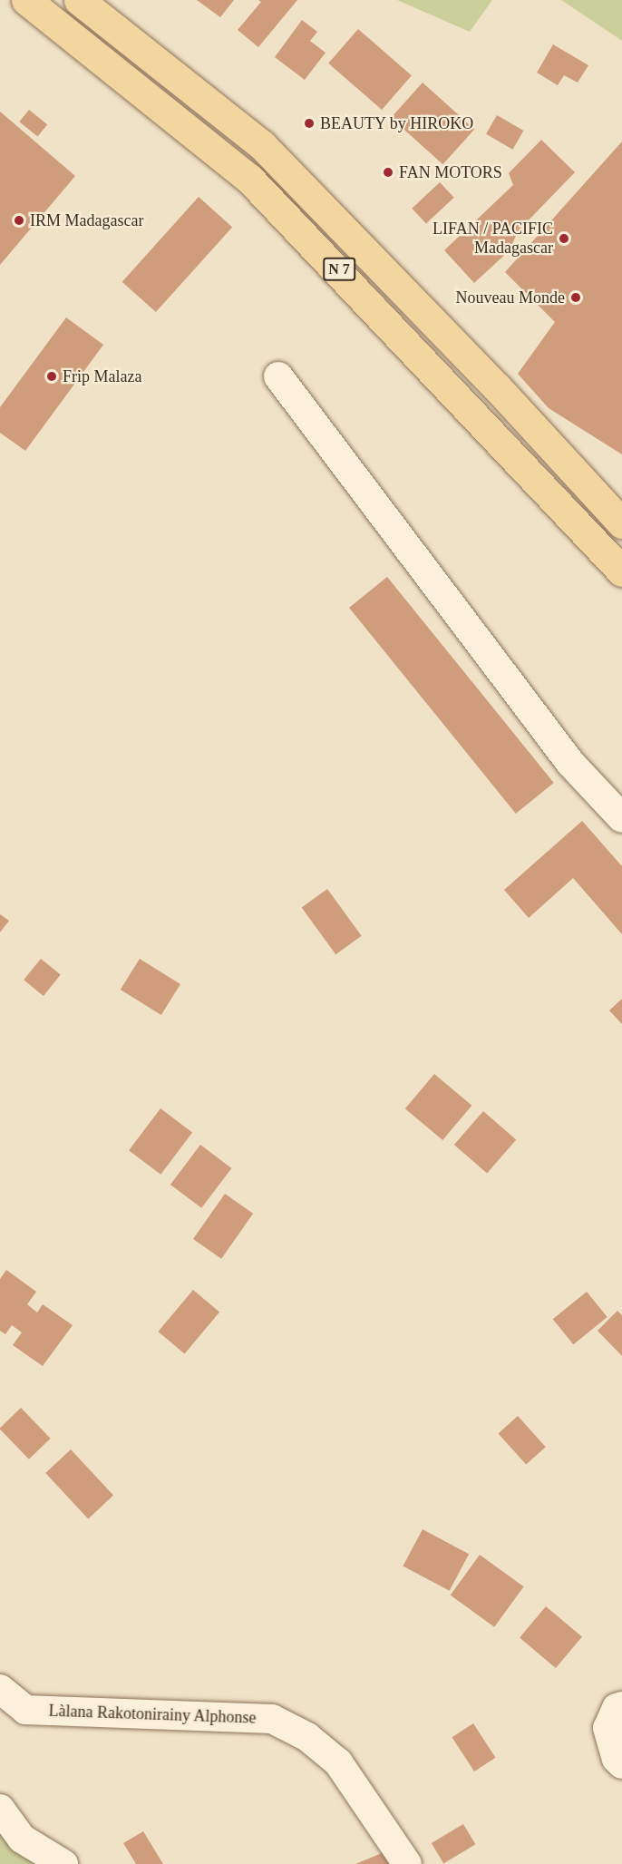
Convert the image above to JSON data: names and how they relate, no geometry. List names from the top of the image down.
{
  "streets": {
    "main road": ["N 7"],
    "street": ["Làlana Rakotonirainy Alphonse"]
  },
  "places": [
    "BEAUTY by HIROKO",
    "FAN MOTORS",
    "IRM Madagascar",
    "LIFAN / PACIFIC Madagascar",
    "Nouveau Monde",
    "Frip Malaza"
  ]
}
